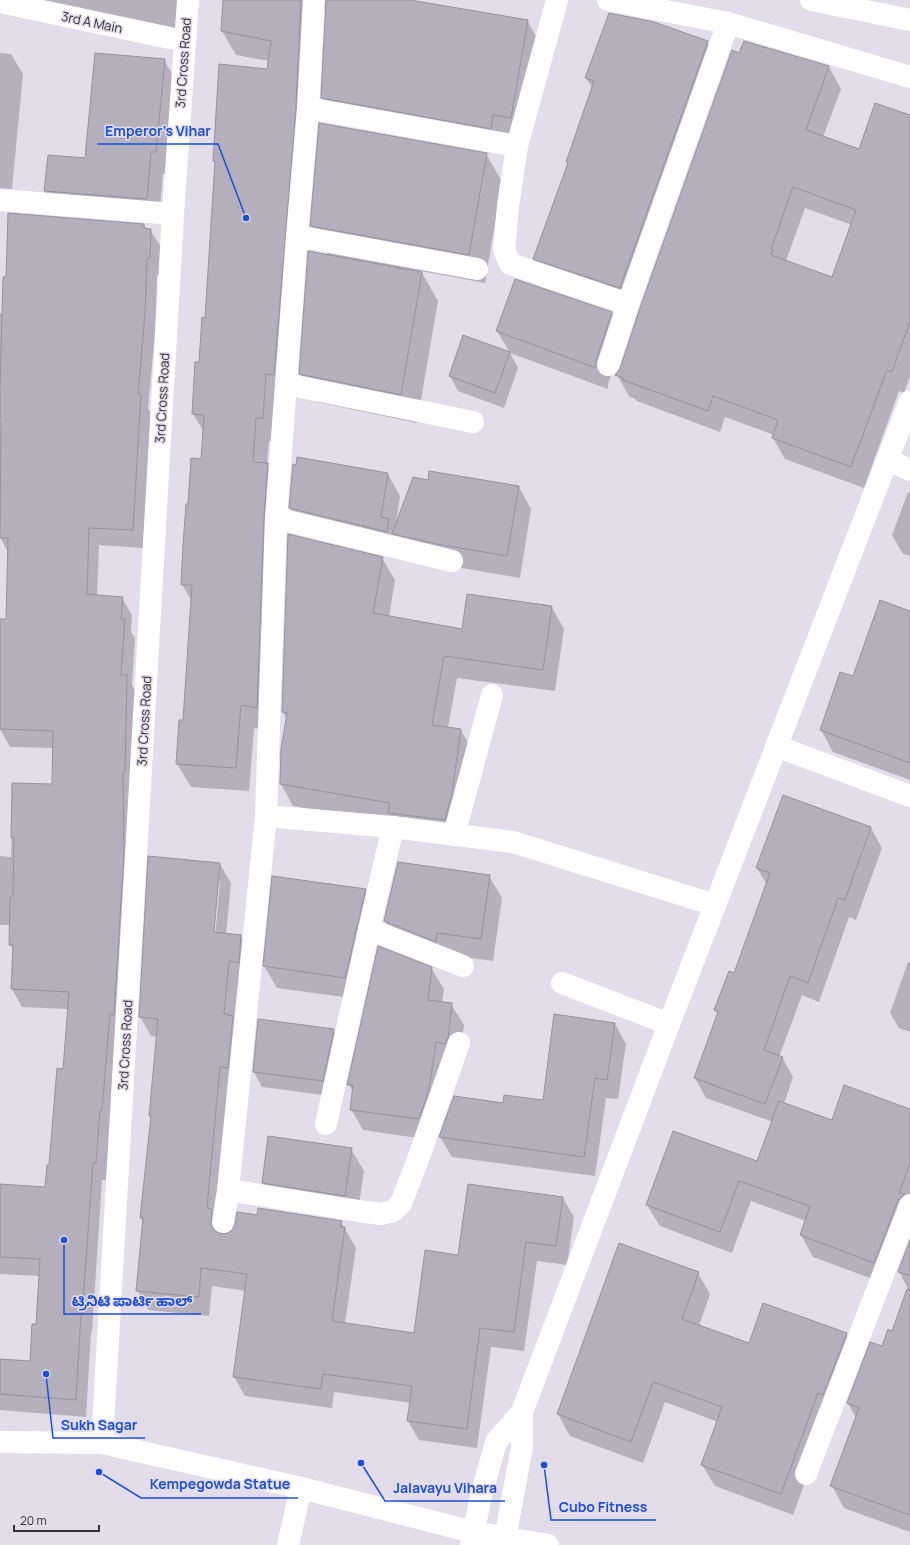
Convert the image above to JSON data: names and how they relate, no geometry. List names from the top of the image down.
{
  "streets": {
    "street": ["3rd A Main", "3rd Cross Road"]
  },
  "crossings": [
    ["3rd A Main", "3rd Cross Road"]
  ],
  "places": [
    "Emperor's Vihar",
    "ಟ್ರಿನಿಟಿ ಪಾರ್ಟಿ ಹಾಲ್",
    "Sukh Sagar",
    "Jalavayu Vihara",
    "Cubo Fitness",
    "Kempegowda Statue"
  ],
  "scale_bar": "20 m"
}
